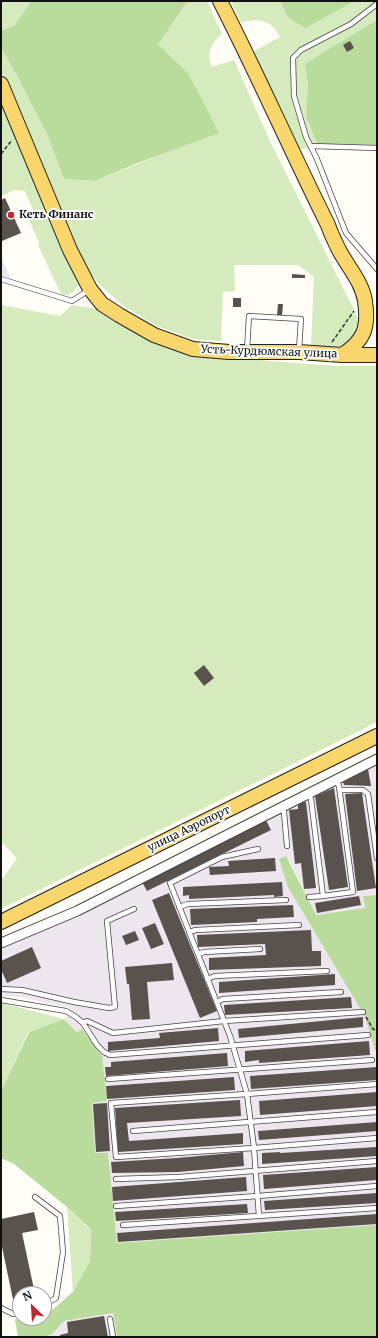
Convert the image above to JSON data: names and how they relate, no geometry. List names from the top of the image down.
{
  "streets": {
    "main road": ["Усть-Курдюмская улица", "улица Аэропорт"]
  },
  "places": ["Кеть Финанс"],
  "north": "top left"
}
